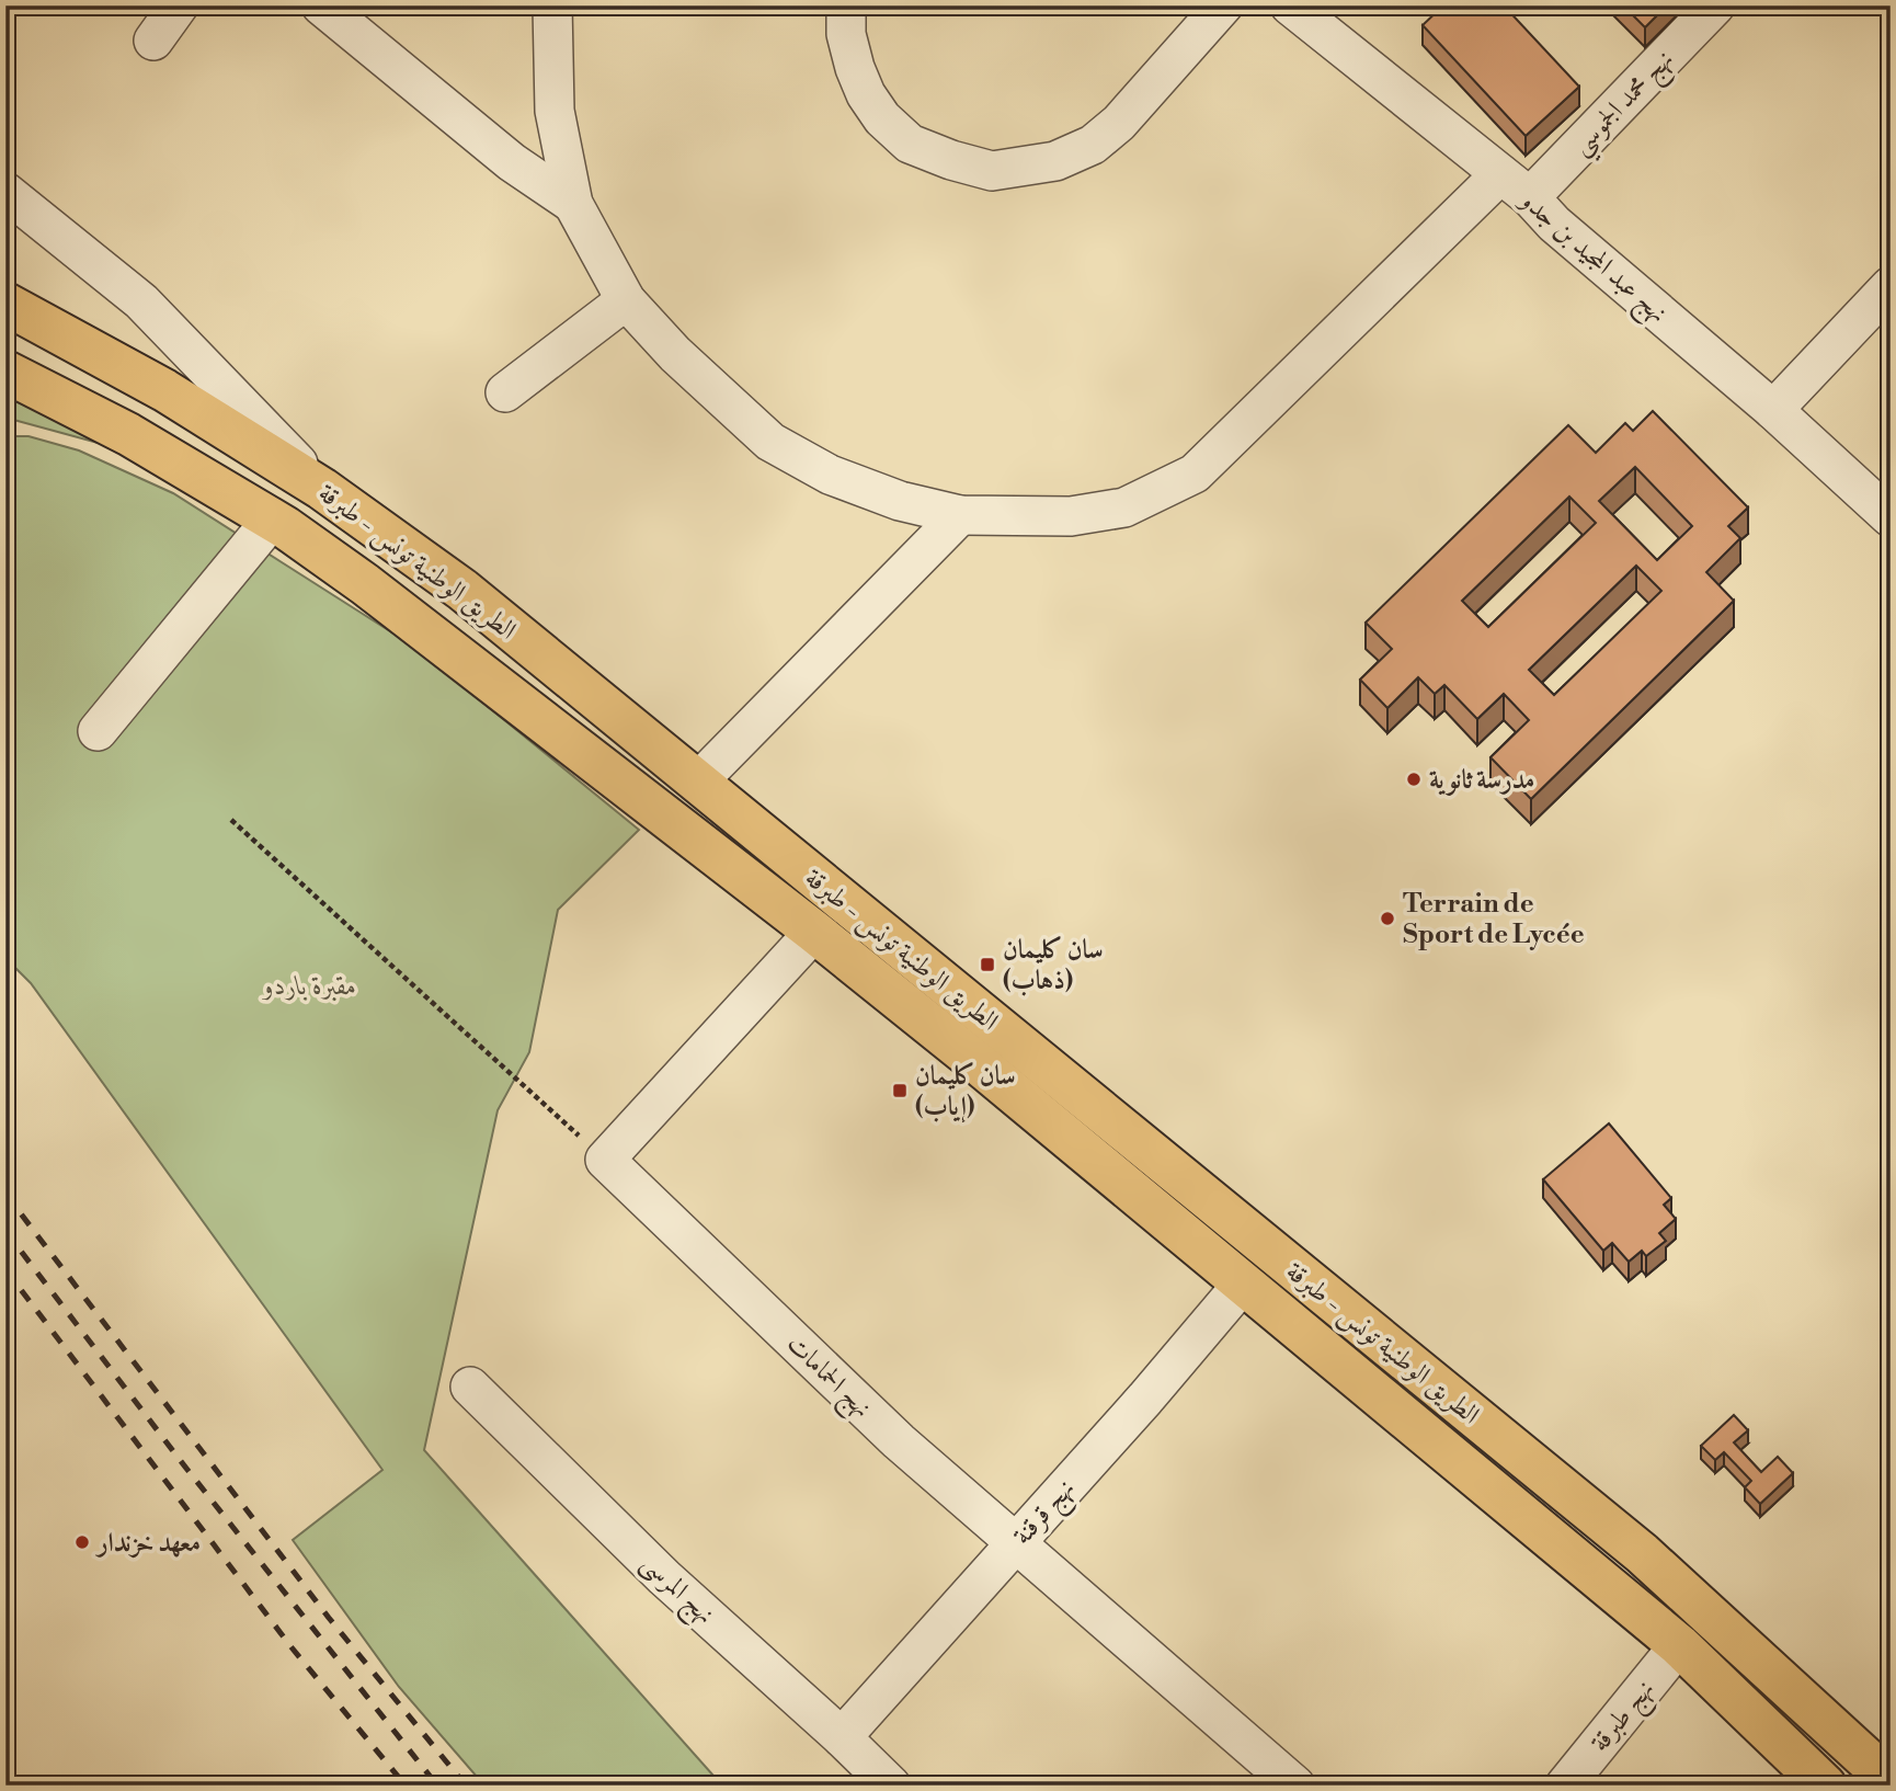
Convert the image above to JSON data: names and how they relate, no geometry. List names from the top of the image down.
{
  "streets": {
    "main road": ["الطريق الوطنية تونس - طبرقة"],
    "street": [
      "نهج محمد الجموسي",
      "نهج عبد المجيد بن جدو",
      "نهج الحمامات",
      "نهج قرقنة",
      "نهج المرسى",
      "نهج طبرقة"
    ]
  },
  "crossings": [
    ["نهج محمد الجموسي", "نهج عبد المجيد بن جدو"],
    ["الطريق الوطنية تونس - طبرقة", "نهج قرقنة"],
    ["الطريق الوطنية تونس - طبرقة", "نهج طبرقة"],
    ["نهج الحمامات", "نهج قرقنة"],
    ["نهج قرقنة", "نهج المرسى"]
  ],
  "parks": ["مقبرة باردو"],
  "places": {
    "other": ["مدرسة ثانوية", "Terrain de Sport de Lycée", "معهد خزندار"],
    "transit": ["سان كليمان (ذهاب)", "سان كليمان (إياب)"]
  }
}
